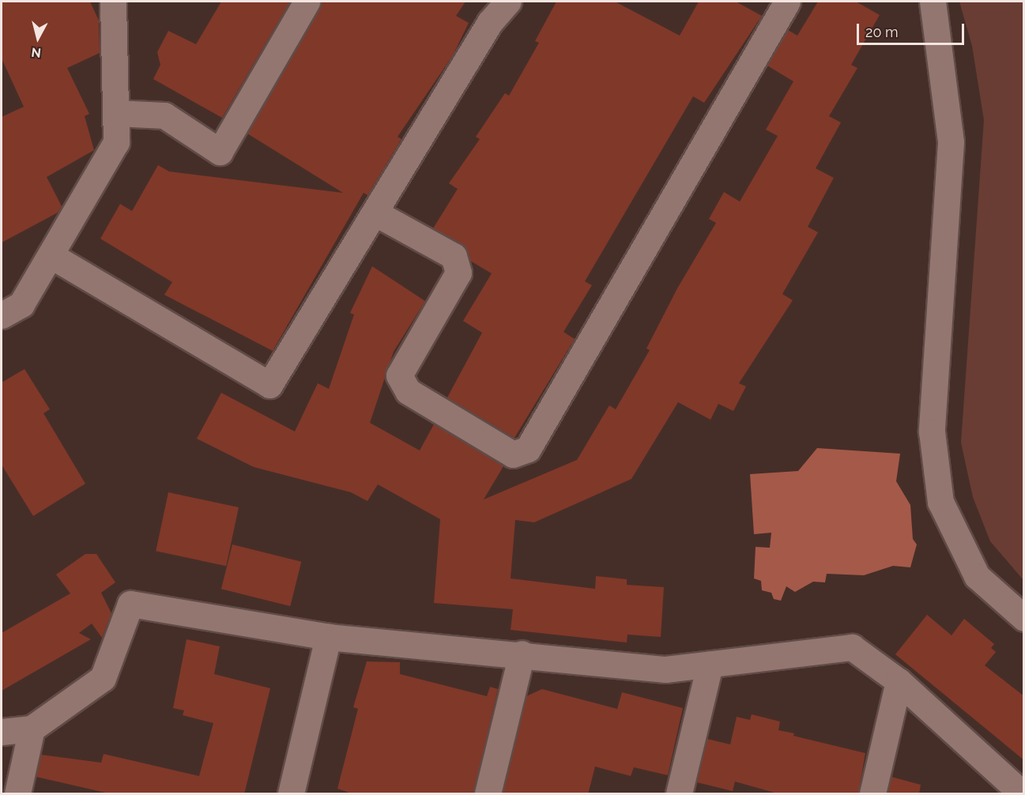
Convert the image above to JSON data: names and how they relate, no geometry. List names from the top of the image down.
{
  "scale_bar": "20 m",
  "north": "bottom"
}
